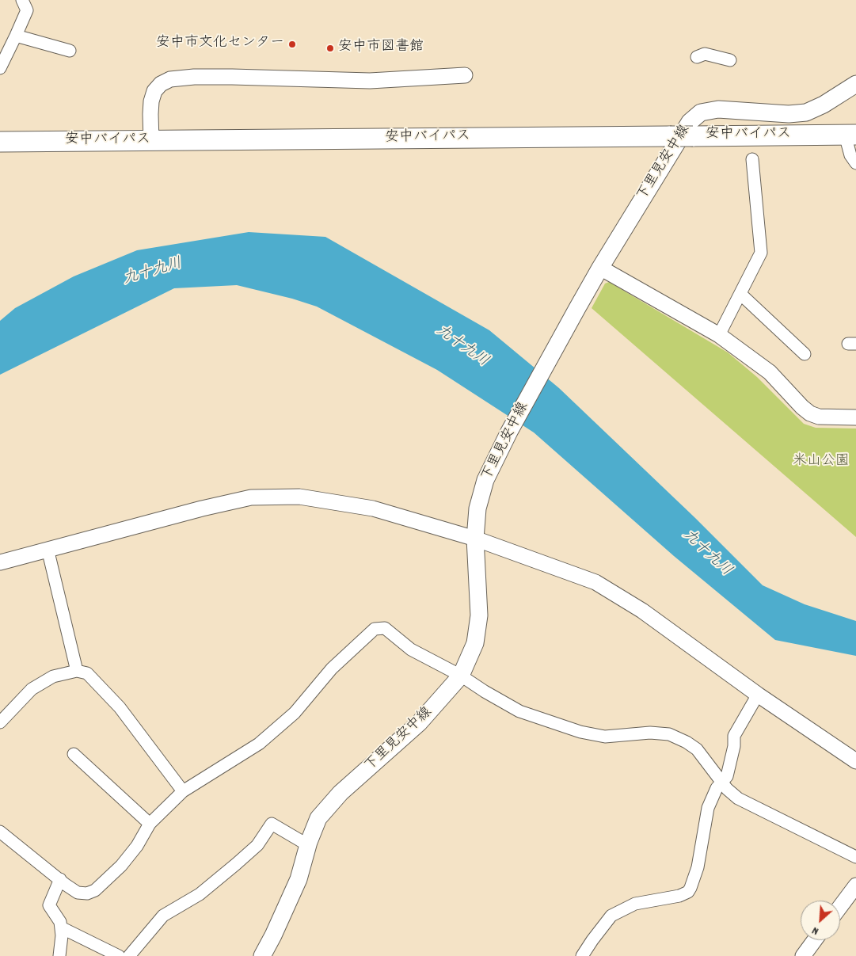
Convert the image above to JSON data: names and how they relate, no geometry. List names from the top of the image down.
{
  "streets": {
    "highway": ["安中バイパス"],
    "main road": ["下里見安中線"]
  },
  "water": ["九十九川"],
  "parks": ["米山公園"],
  "places": ["安中市文化センター", "安中市図書館"],
  "north": "bottom left"
}
